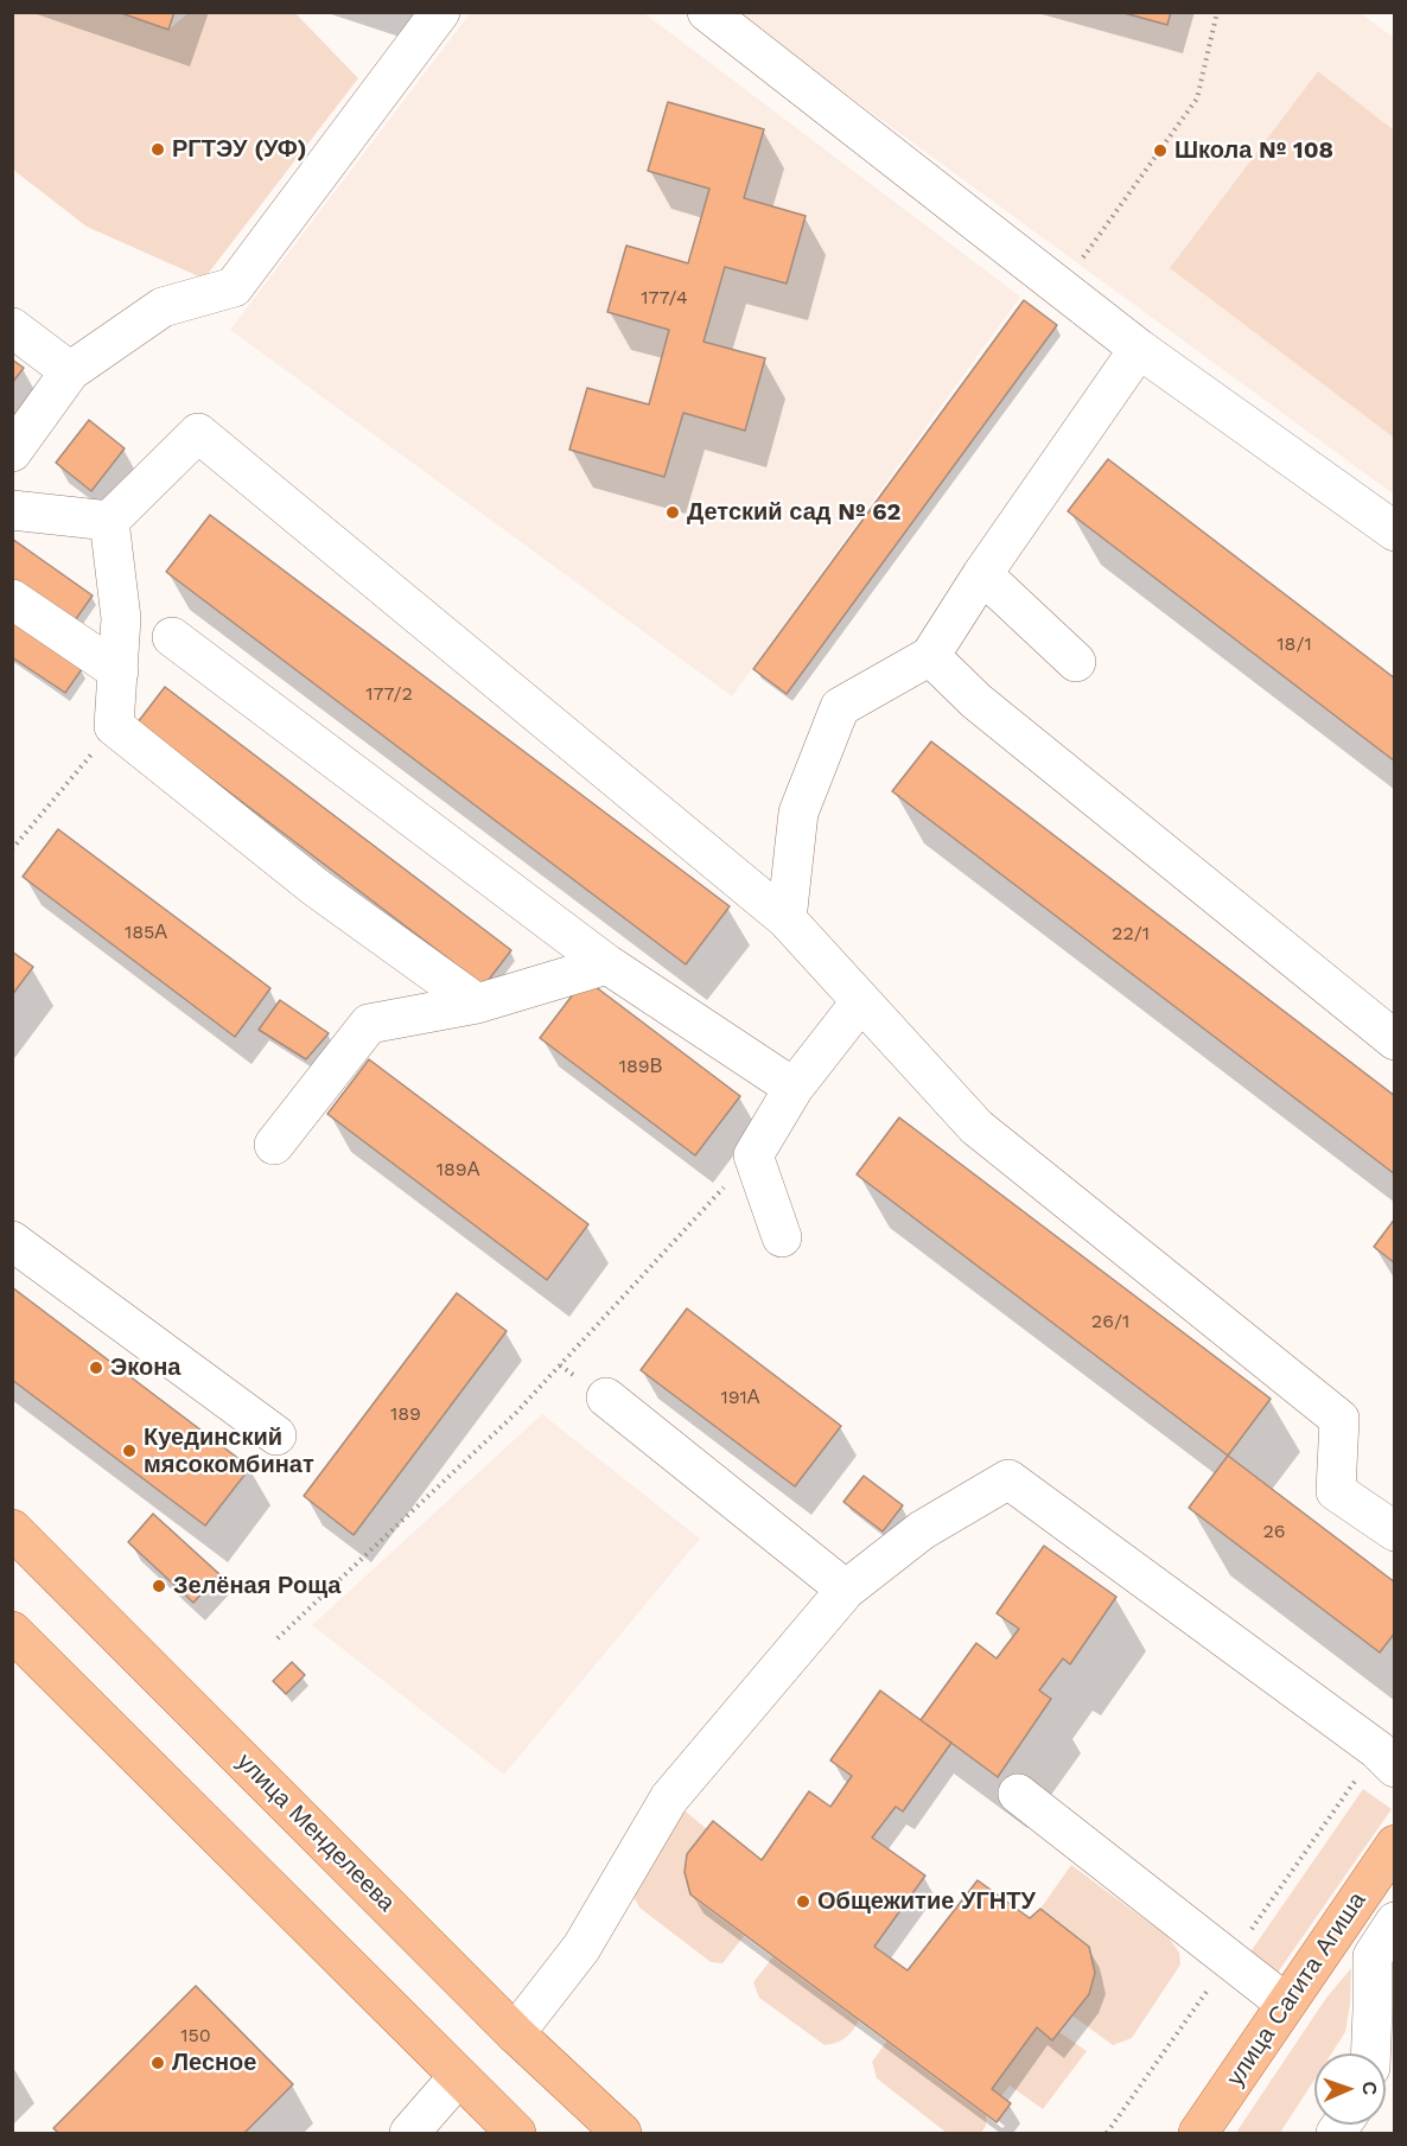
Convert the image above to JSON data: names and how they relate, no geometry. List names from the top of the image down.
{
  "streets": {
    "main road": ["улица Менделеева", "улица Сагита Агиша"]
  },
  "places": [
    "РГТЭУ (УФ)",
    "Школа № 108",
    "Детский сад № 62",
    "Экона",
    "Куединский мясокомбинат",
    "Зелёная Роща",
    "Общежитие УГНТУ",
    "Лесное"
  ],
  "house_numbers": [
    "177/4",
    "18/1",
    "177/2",
    "185А",
    "22/1",
    "189В",
    "189А",
    "26/1",
    "191А",
    "189",
    "26",
    "150"
  ],
  "north": "right"
}
